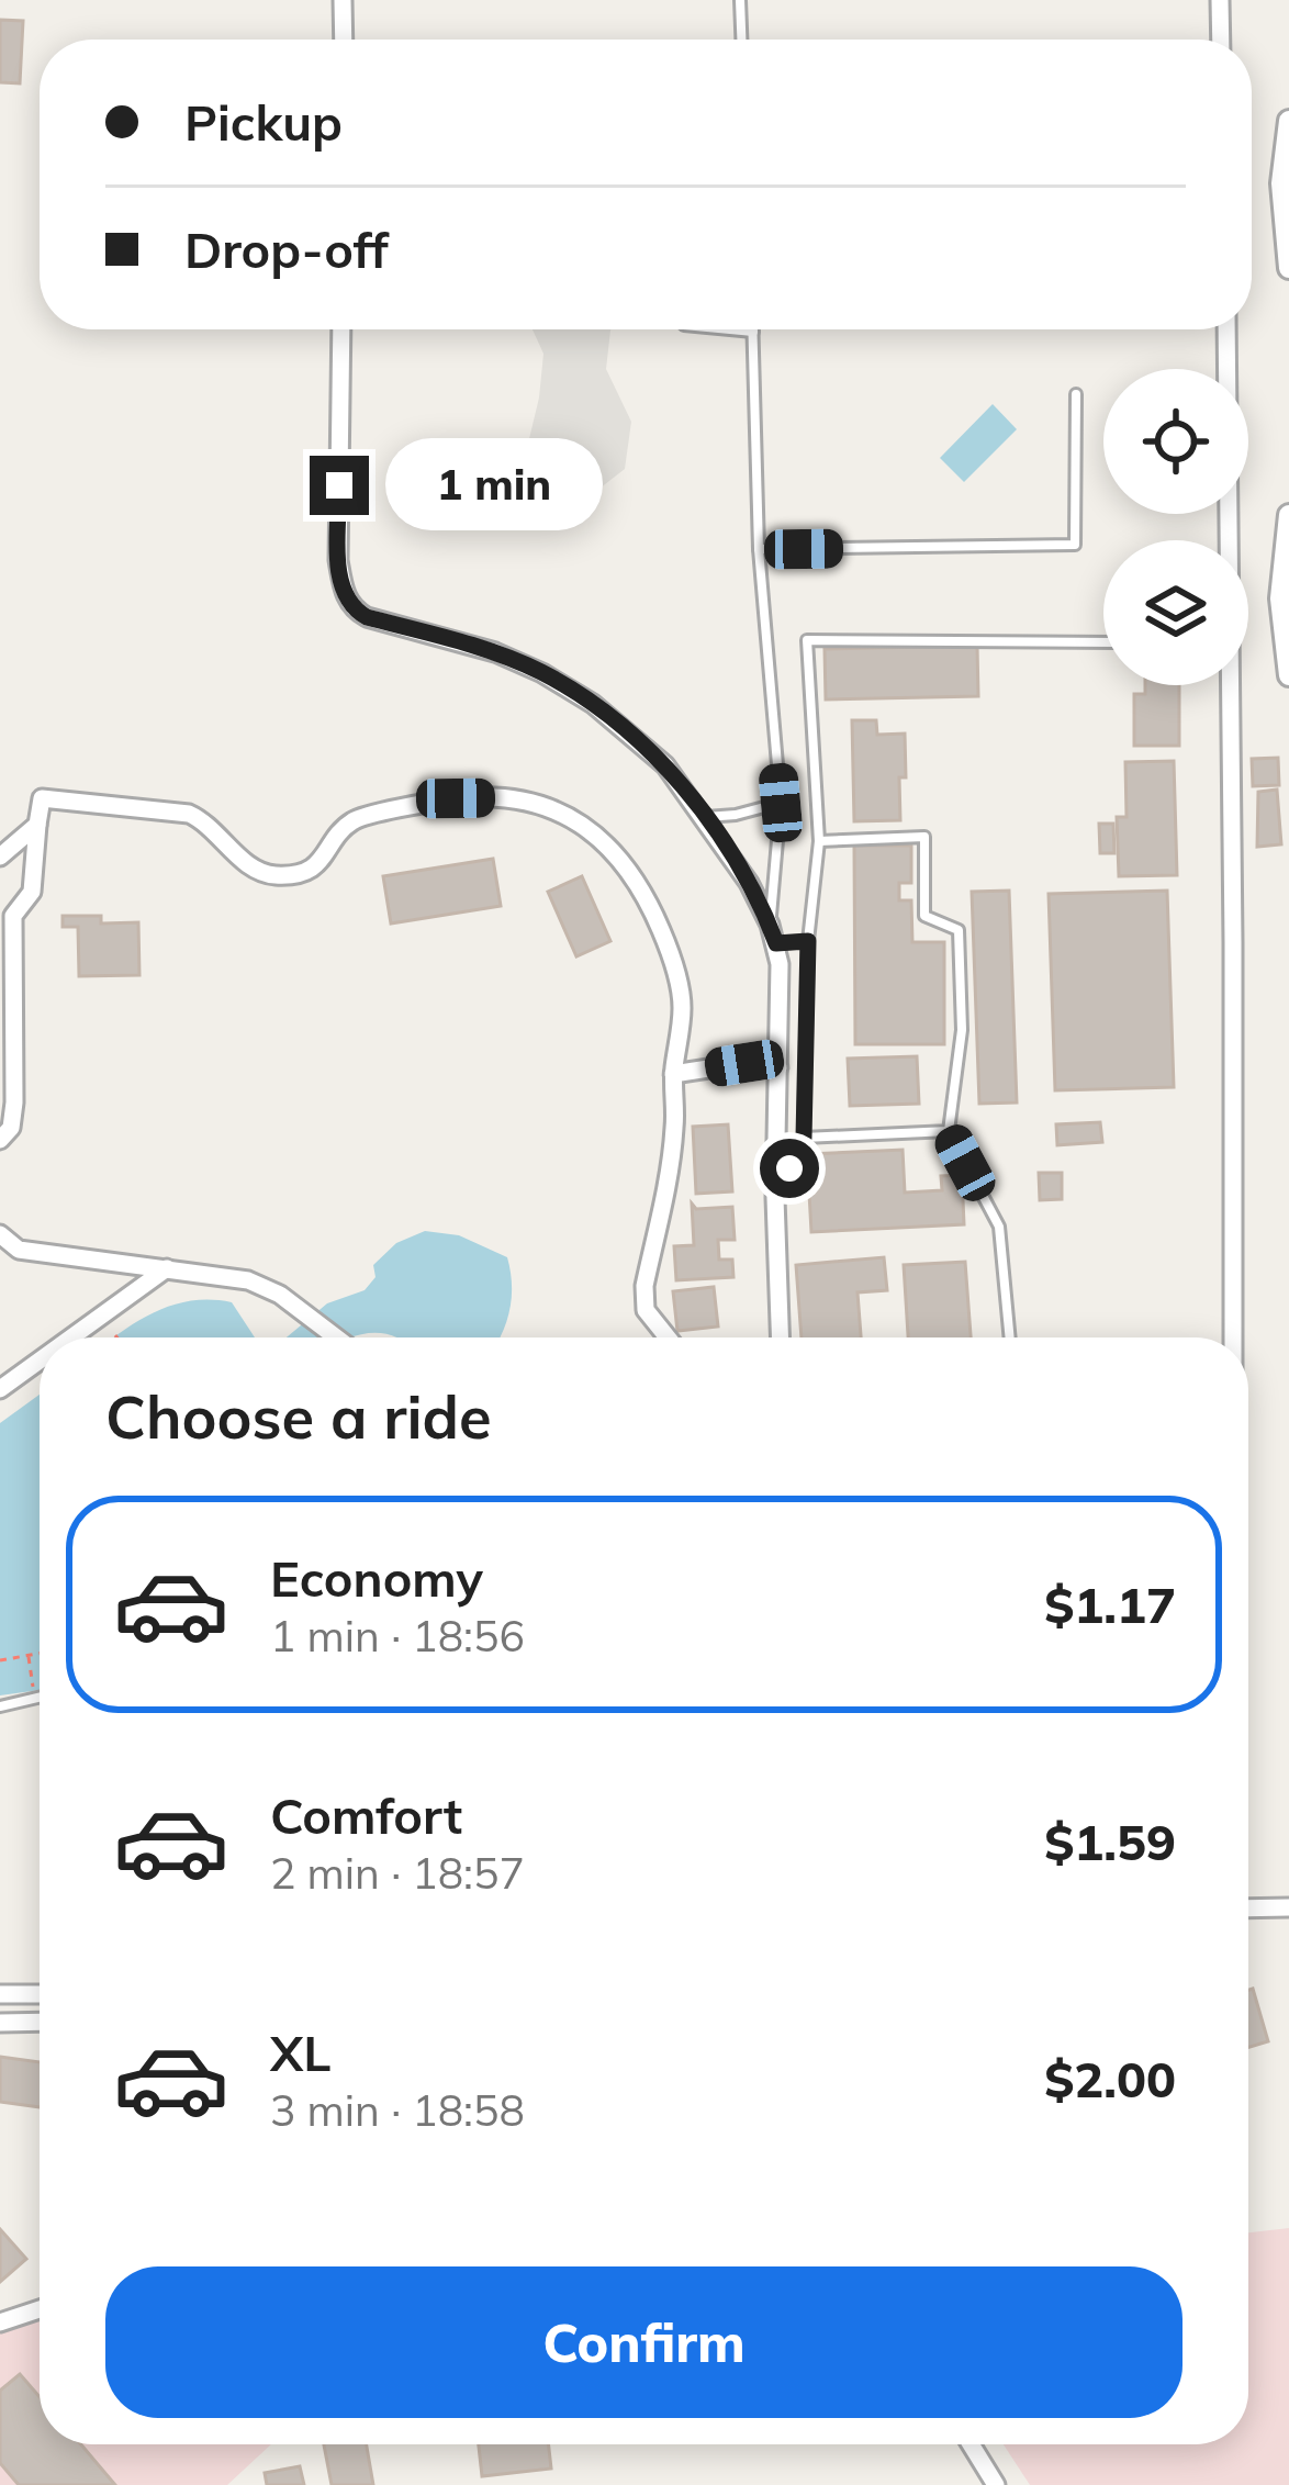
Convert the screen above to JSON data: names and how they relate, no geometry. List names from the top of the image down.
{
  "page": {
    "banner": ["Pickup", "Drop-off"],
    "bubble": "1 min",
    "heading": "Choose a ride",
    "list": [
      {
        "name": "Economy",
        "note": "1 min · 18:56",
        "value": "$1.17"
      },
      {
        "name": "Comfort",
        "note": "2 min · 18:57",
        "value": "$1.59"
      },
      {
        "name": "XL",
        "note": "3 min · 18:58",
        "value": "$2.00"
      }
    ],
    "buttons": "Confirm"
  }
}
